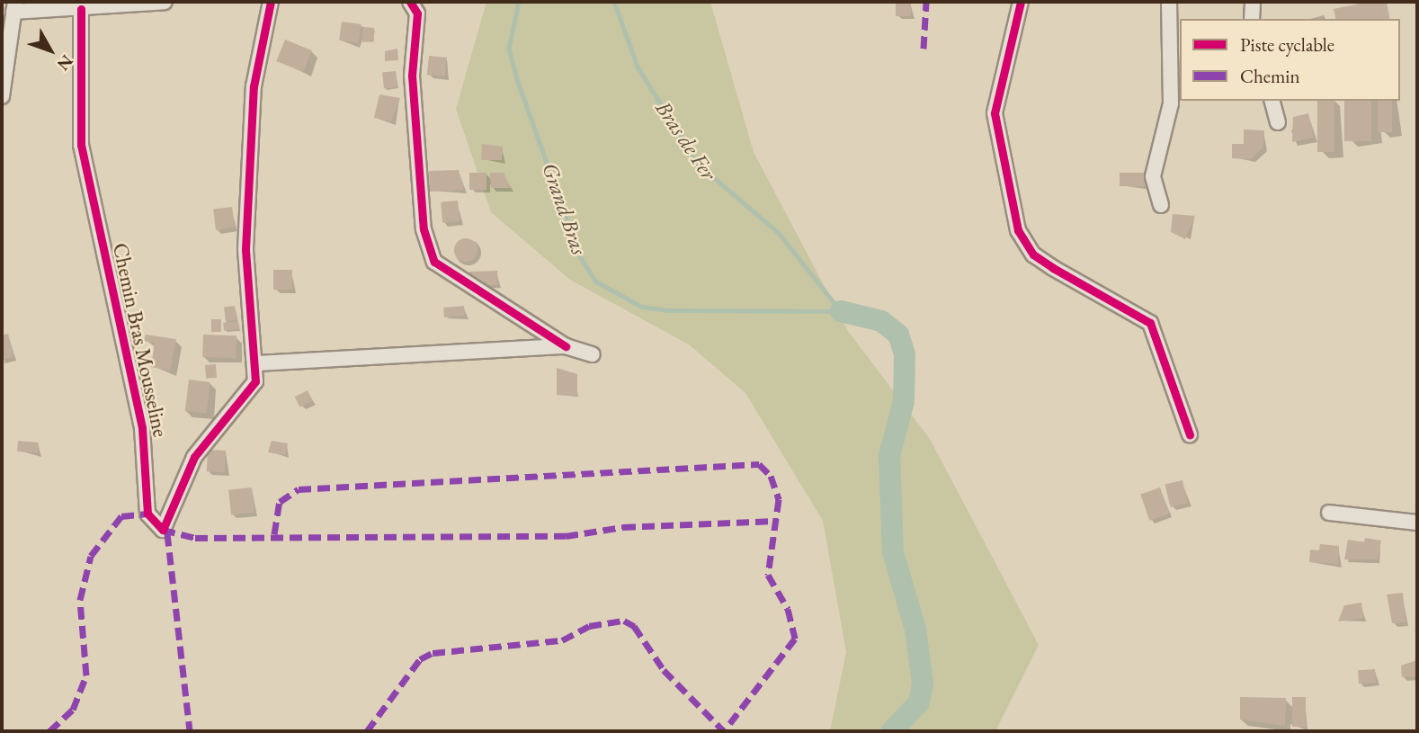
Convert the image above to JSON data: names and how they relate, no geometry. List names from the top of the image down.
{
  "streets": {
    "street": ["Chemin Bras Mousseline"]
  },
  "water": ["Bras de Fer", "Grand Bras"],
  "legend": ["Piste cyclable", "Chemin"],
  "north": "bottom right"
}
